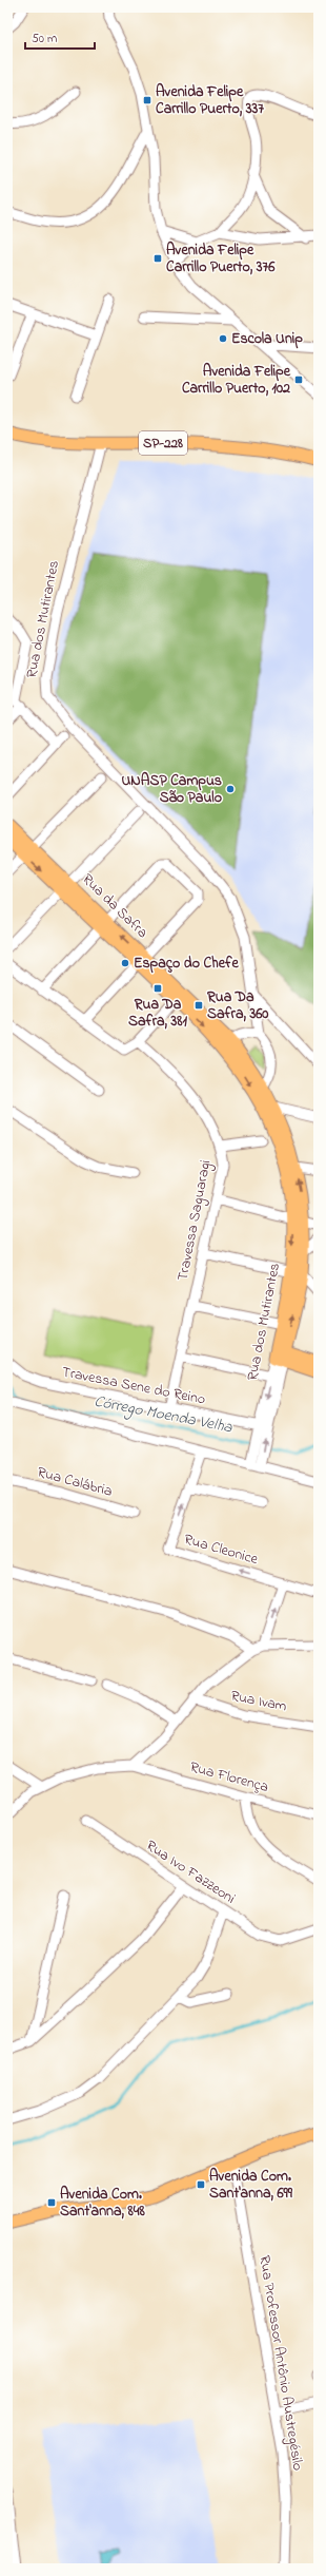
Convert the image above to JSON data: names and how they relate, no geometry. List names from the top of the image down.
{
  "streets": {
    "main road": ["SP-228", "Rua dos Mutirantes", "Rua da Safra"],
    "street": [
      "Travessa Saguaragi",
      "Travessa Sene do Reino",
      "Rua Calábria",
      "Rua Cleonice",
      "Rua Ivam",
      "Rua Florença",
      "Rua Ivo Fazzeoni",
      "Rua Professor Antônio Austregésilo"
    ]
  },
  "crossings": [
    ["SP-228", "Rua dos Mutirantes"],
    ["Rua dos Mutirantes", "Rua da Safra"],
    ["Rua dos Mutirantes", "Travessa Sene do Reino"],
    ["Travessa Saguaragi", "Travessa Sene do Reino"]
  ],
  "water": ["Córrego Moenda Velha"],
  "places": {
    "transit": [
      "Avenida Felipe Carrillo Puerto, 337",
      "Avenida Felipe Carrillo Puerto, 376",
      "Avenida Felipe Carrillo Puerto, 102",
      "Rua Da Safra, 381",
      "Rua Da Safra, 360",
      "Avenida Com. Sant'anna, 699",
      "Avenida Com. Sant'anna, 848"
    ],
    "other": ["Escola Unip", "UNASP Campus São Paulo", "Espaço do Chefe"]
  },
  "scale_bar": "50 m"
}
